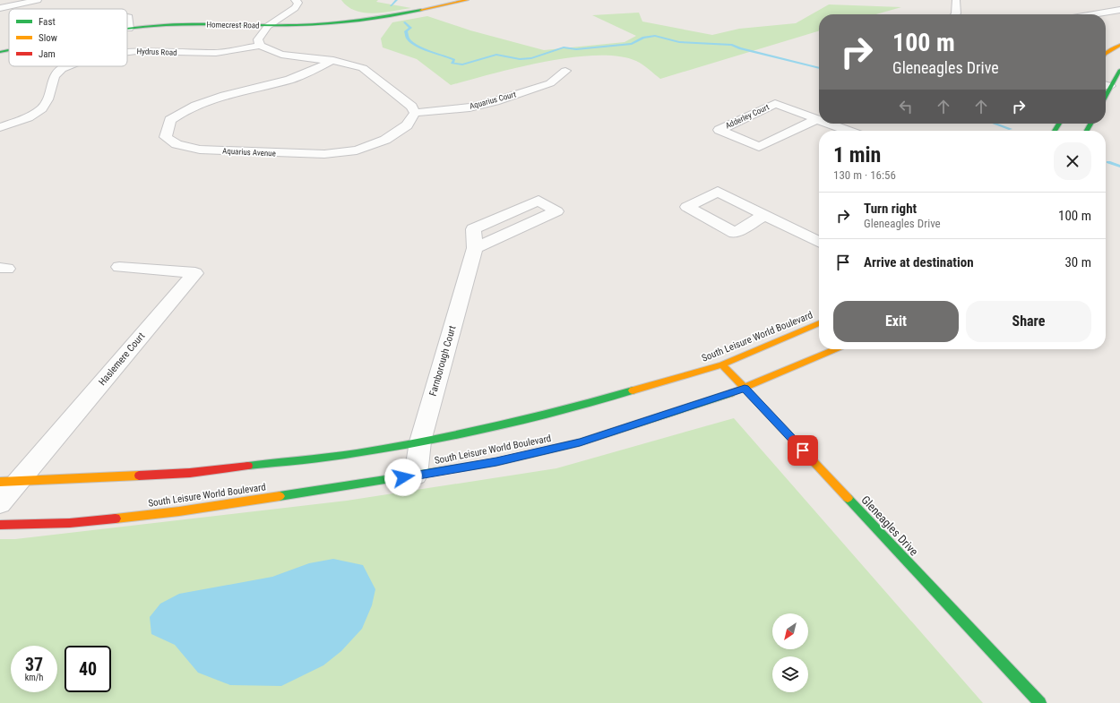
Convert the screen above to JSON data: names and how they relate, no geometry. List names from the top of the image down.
{
  "streets": {
    "street": [
      "Homecrest Road",
      "Hydrus Road",
      "Aquarius Court",
      "Adderley Court",
      "Aquarius Avenue",
      "South Leisure World Boulevard",
      "Haslemere Court",
      "Farnborough Court",
      "Gleneagles Drive"
    ]
  },
  "crossings": [
    ["Aquarius Court", "Aquarius Avenue"],
    ["South Leisure World Boulevard", "Haslemere Court"],
    ["South Leisure World Boulevard", "Farnborough Court"],
    ["South Leisure World Boulevard", "Gleneagles Drive"]
  ],
  "legend": ["Fast", "Slow", "Jam"],
  "north": "bottom left",
  "page": {
    "turn": ["100 m", "Gleneagles Drive"],
    "heading": ["1 min", "130 m · 16:56"],
    "list": [
      {
        "name": "Turn right",
        "note": "Gleneagles Drive",
        "value": "100 m"
      },
      {
        "name": "Arrive at destination",
        "value": "30 m"
      }
    ],
    "buttons": ["Exit", "Share"],
    "speed": "37 km/h",
    "limit": "40"
  }
}
